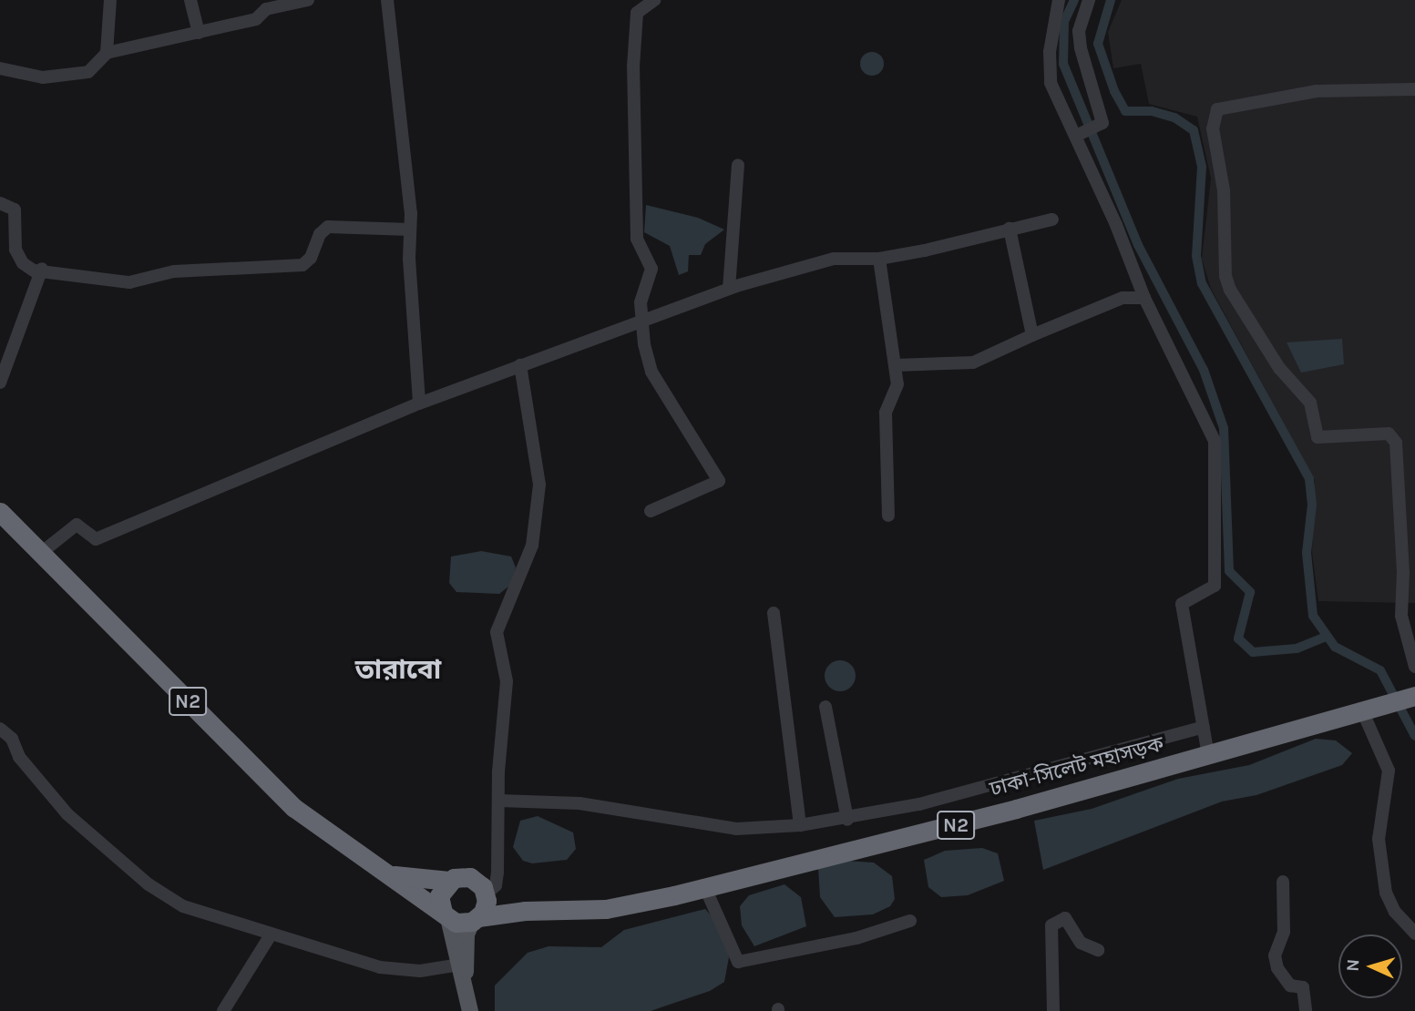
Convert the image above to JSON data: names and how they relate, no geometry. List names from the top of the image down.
{
  "streets": {
    "highway": ["N2", "ঢাকা-সিলেট মহাসড়ক"]
  },
  "crossings": [
    ["N2", "ঢাকা-সিলেট মহাসড়ক"]
  ],
  "districts": ["তারাবো"],
  "north": "left"
}
